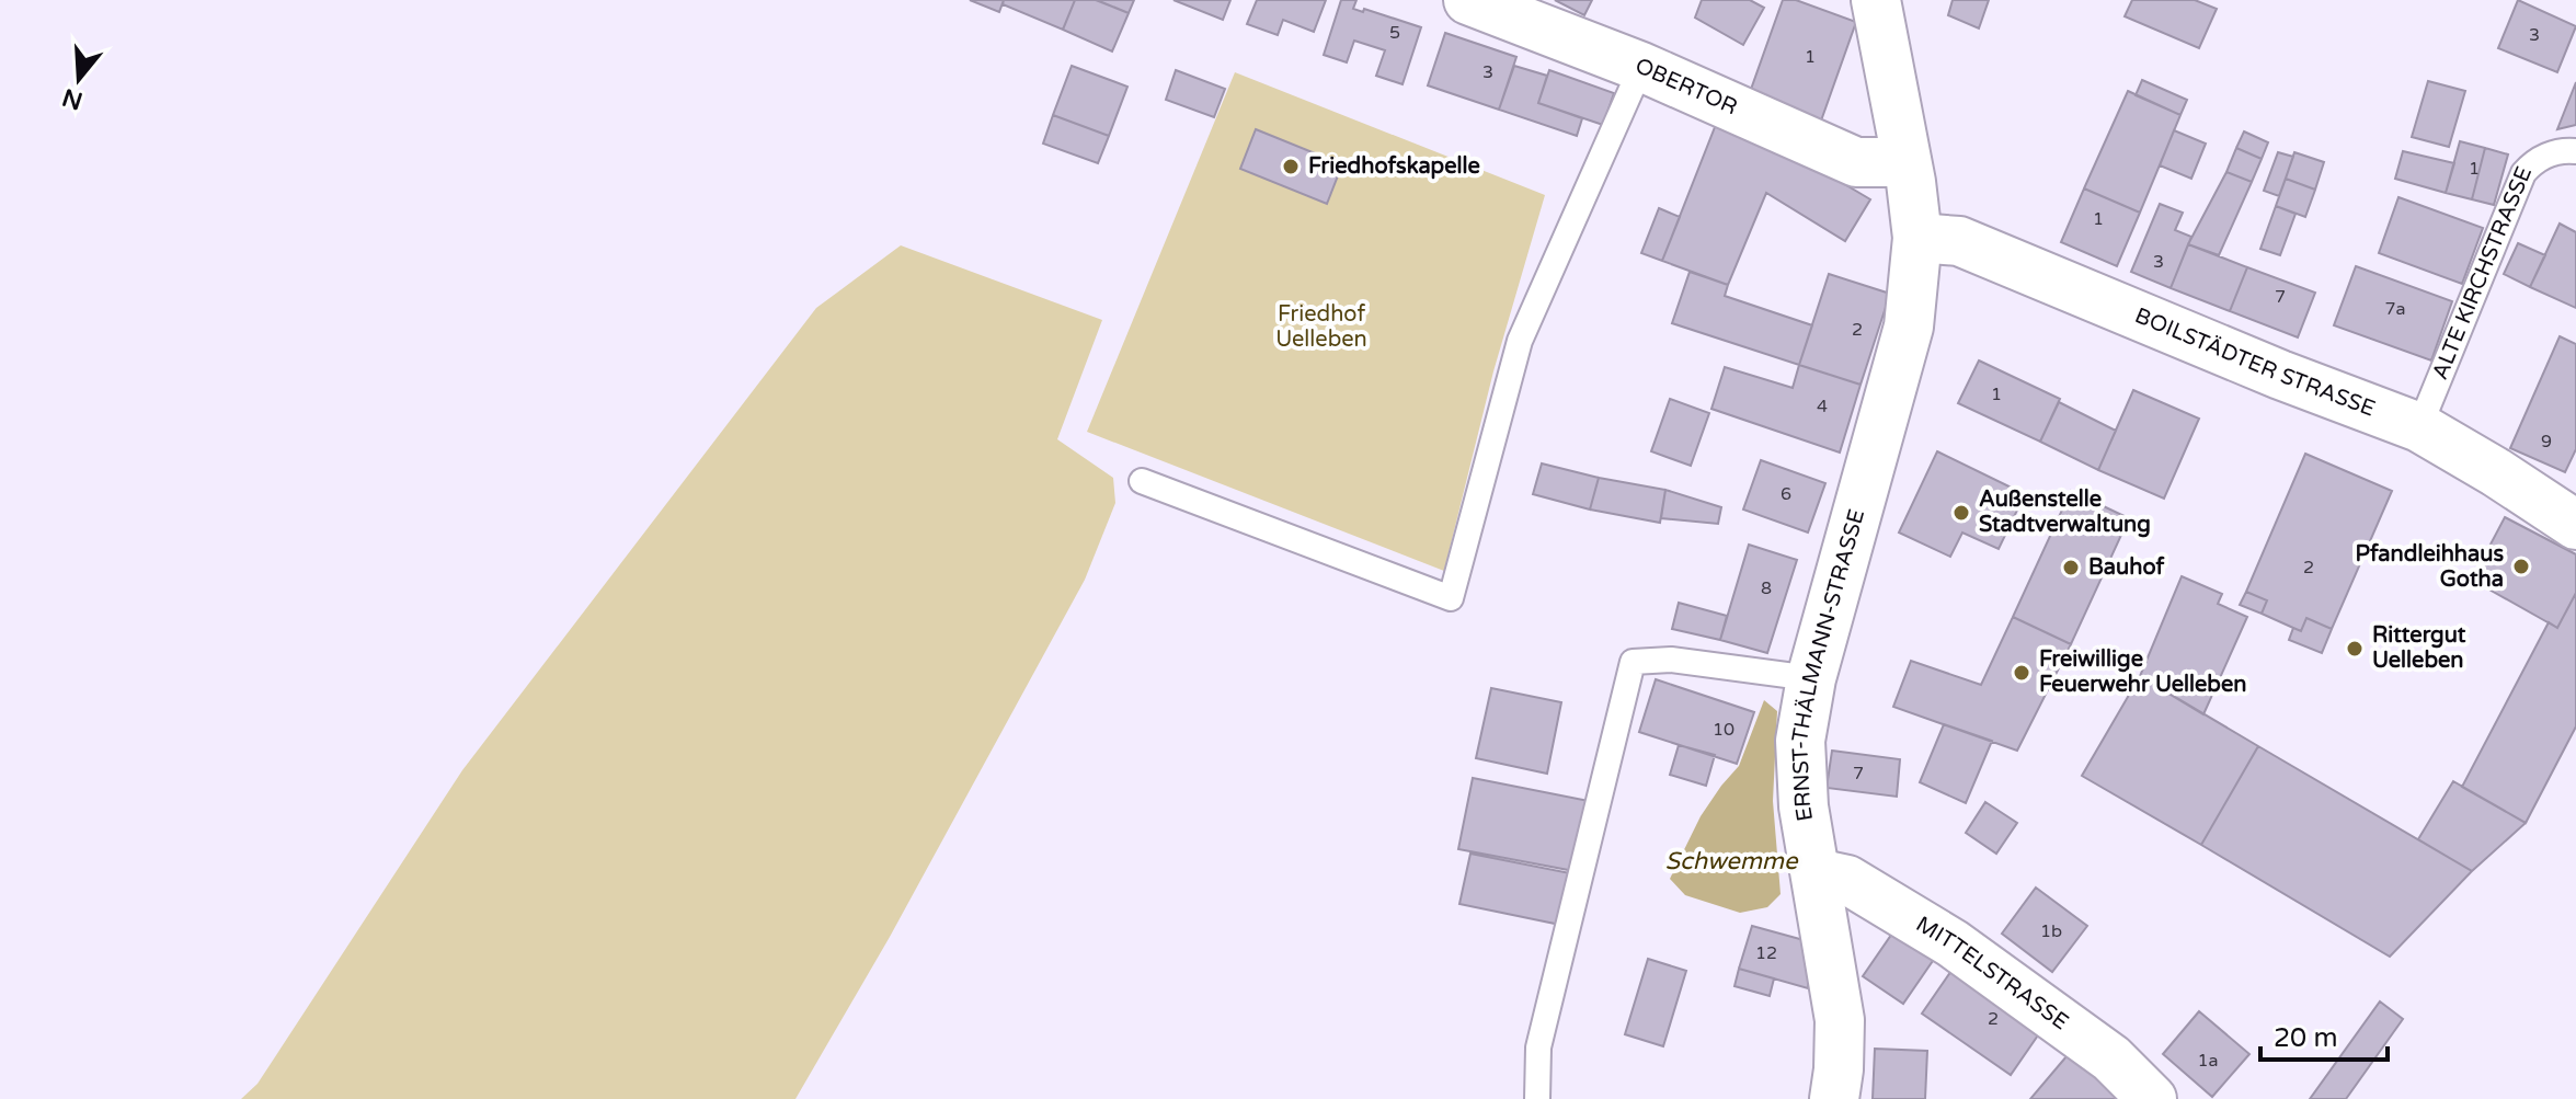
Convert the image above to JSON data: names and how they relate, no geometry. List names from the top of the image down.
{
  "streets": {
    "street": [
      "OBERTOR",
      "BOILSTÄDTER STRASSE",
      "ERNST-THÄLMANN-STRASSE",
      "MITTELSTRASSE"
    ],
    "lane": ["ALTE KIRCHSTRASSE"]
  },
  "crossings": [
    ["OBERTOR", "ERNST-THÄLMANN-STRASSE"],
    ["ALTE KIRCHSTRASSE", "BOILSTÄDTER STRASSE"],
    ["BOILSTÄDTER STRASSE", "ERNST-THÄLMANN-STRASSE"],
    ["ERNST-THÄLMANN-STRASSE", "MITTELSTRASSE"]
  ],
  "water": ["Schwemme"],
  "parks": ["Friedhof Uelleben"],
  "places": [
    "Friedhofskapelle",
    "Außenstelle Stadtverwaltung",
    "Pfandleihhaus Gotha",
    "Bauhof",
    "Rittergut Uelleben",
    "Freiwillige Feuerwehr Uelleben"
  ],
  "house_numbers": [
    "5",
    "3",
    "1",
    "3",
    "1",
    "1",
    "3",
    "7",
    "7a",
    "2",
    "1",
    "4",
    "9",
    "6",
    "2",
    "8",
    "10",
    "7",
    "1b",
    "12",
    "2",
    "1a"
  ],
  "scale_bar": "20 m",
  "north": "bottom"
}
